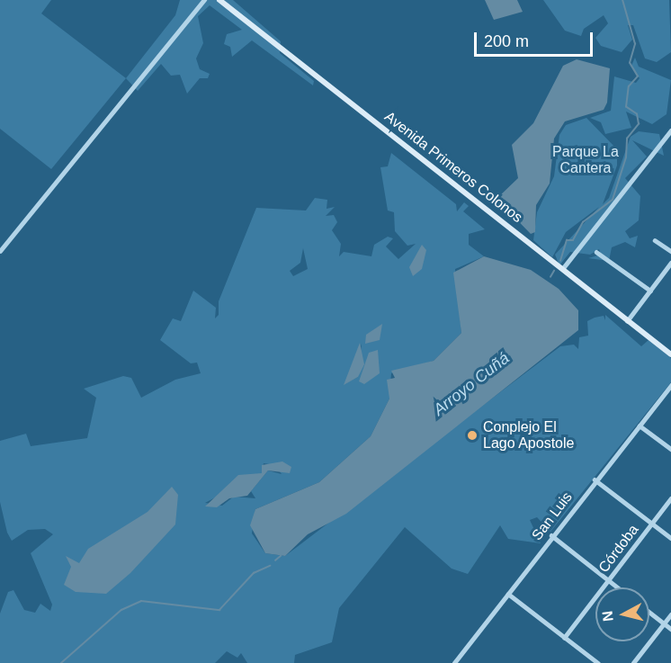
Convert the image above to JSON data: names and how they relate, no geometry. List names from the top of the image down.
{
  "streets": {
    "street": ["Avenida Primeros Colonos", "San Luis", "Córdoba"]
  },
  "water": ["Arroyo Cuñá"],
  "parks": ["Parque La Cantera"],
  "places": ["Conplejo El Lago Apostole"],
  "scale_bar": "200 m",
  "north": "left"
}
